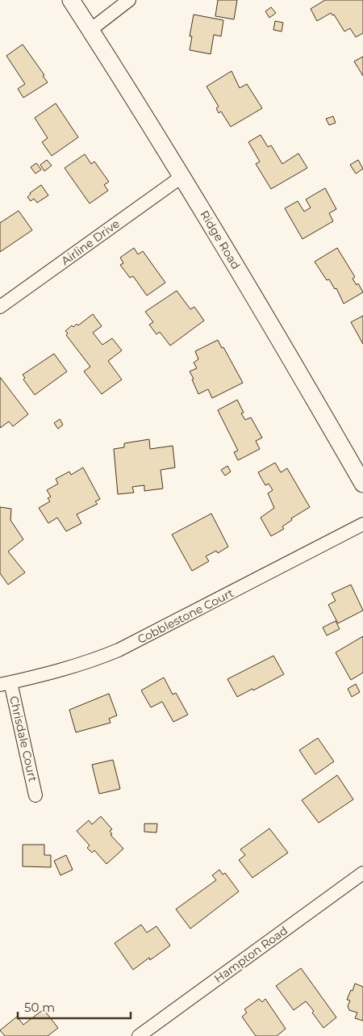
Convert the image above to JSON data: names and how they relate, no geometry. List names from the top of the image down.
{
  "streets": {
    "street": [
      "Ridge Road",
      "Airline Drive",
      "Cobblestone Court",
      "Chrisdale Court",
      "Hampton Road"
    ]
  },
  "crossings": [
    ["Ridge Road", "Airline Drive"],
    ["Cobblestone Court", "Chrisdale Court"]
  ],
  "scale_bar": "50 m"
}
